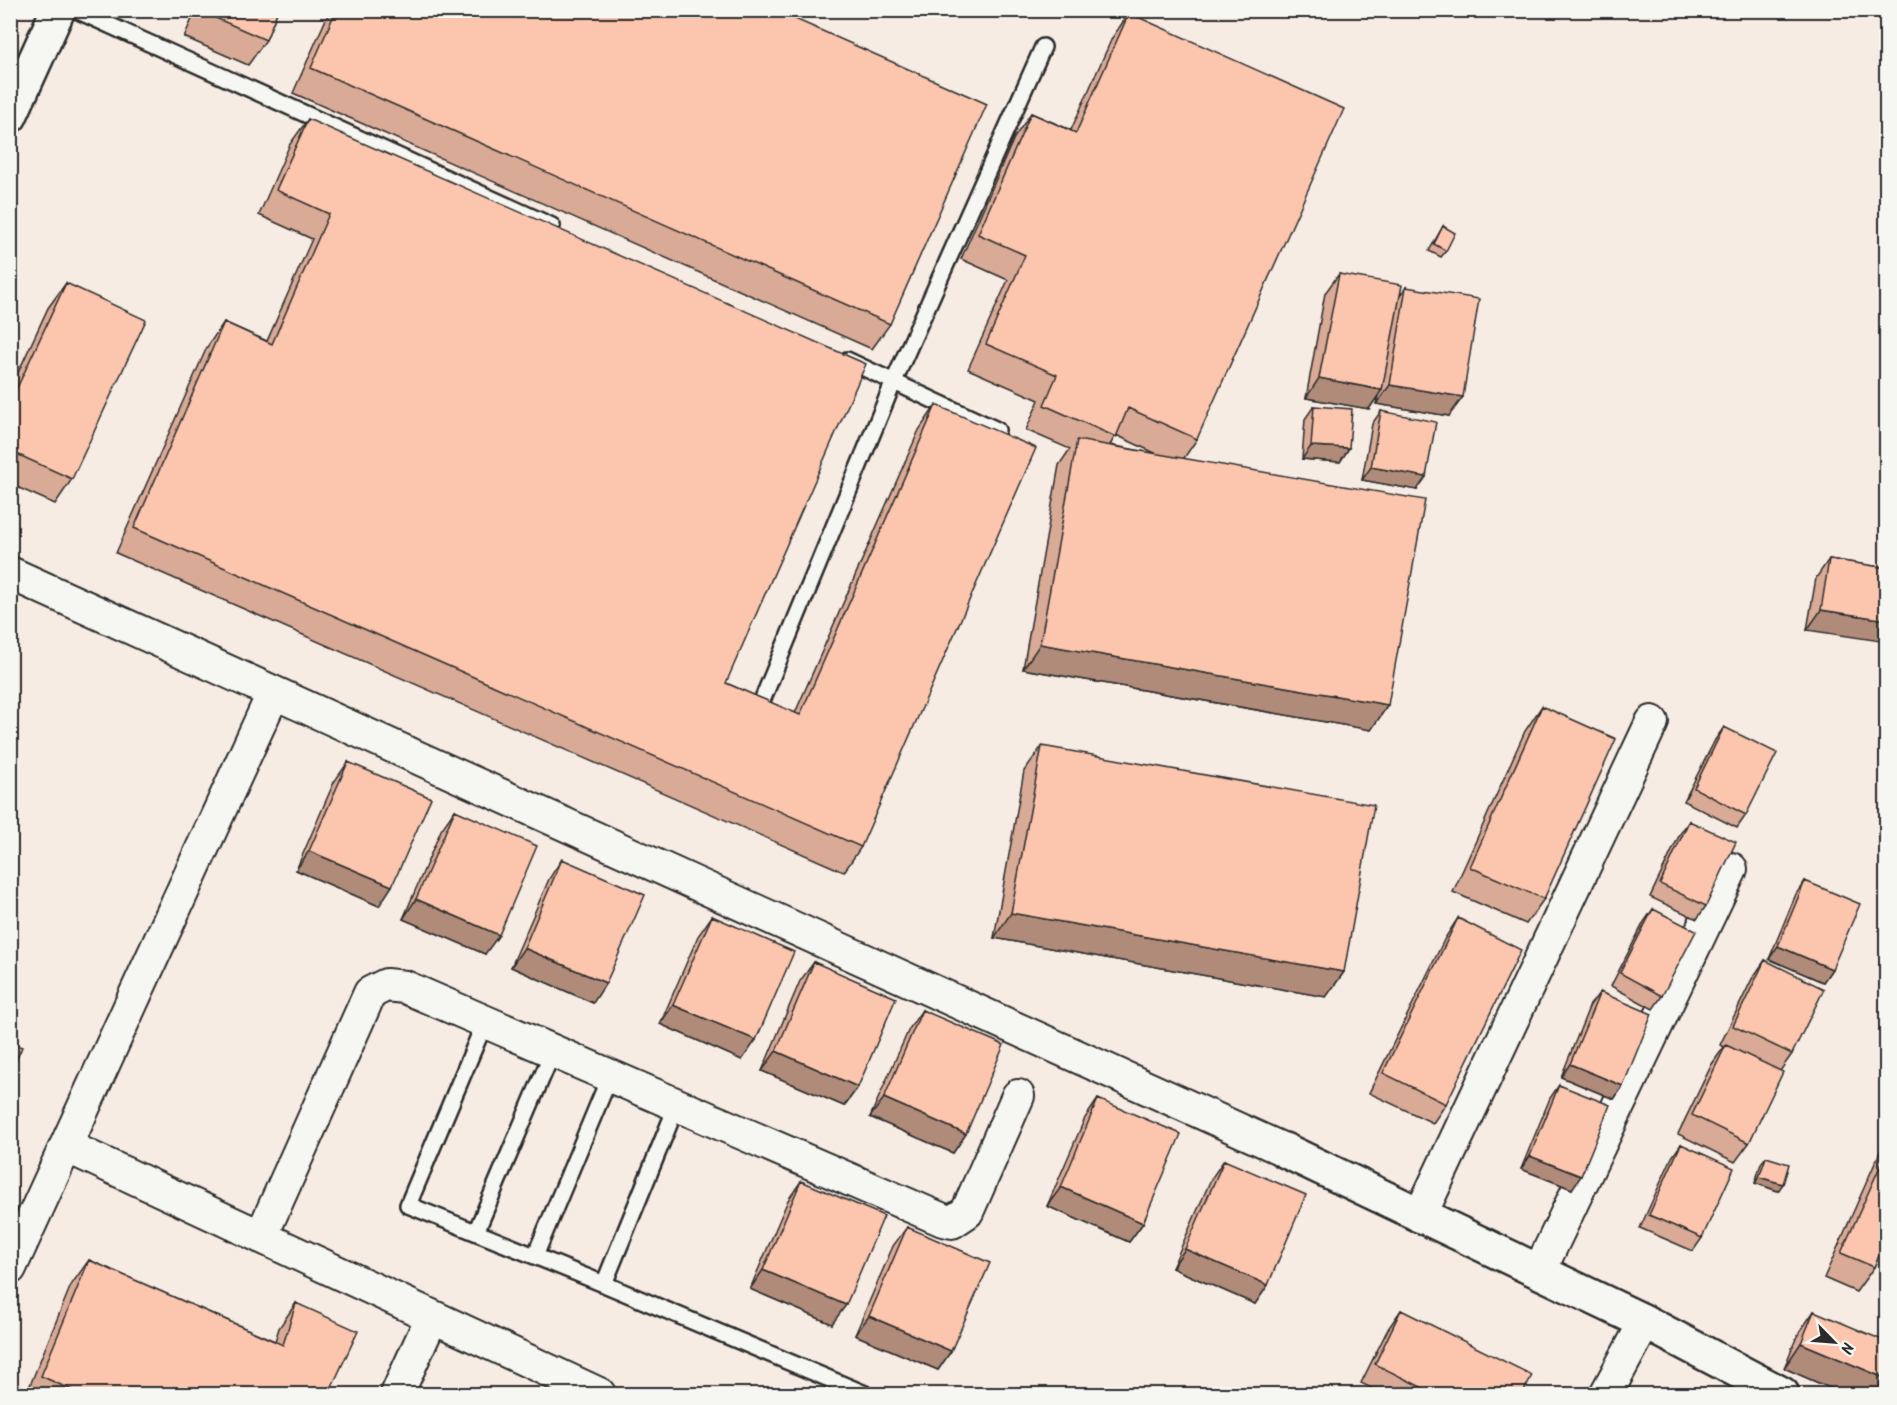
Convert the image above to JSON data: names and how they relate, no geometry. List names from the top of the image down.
{
  "north": "bottom right"
}
